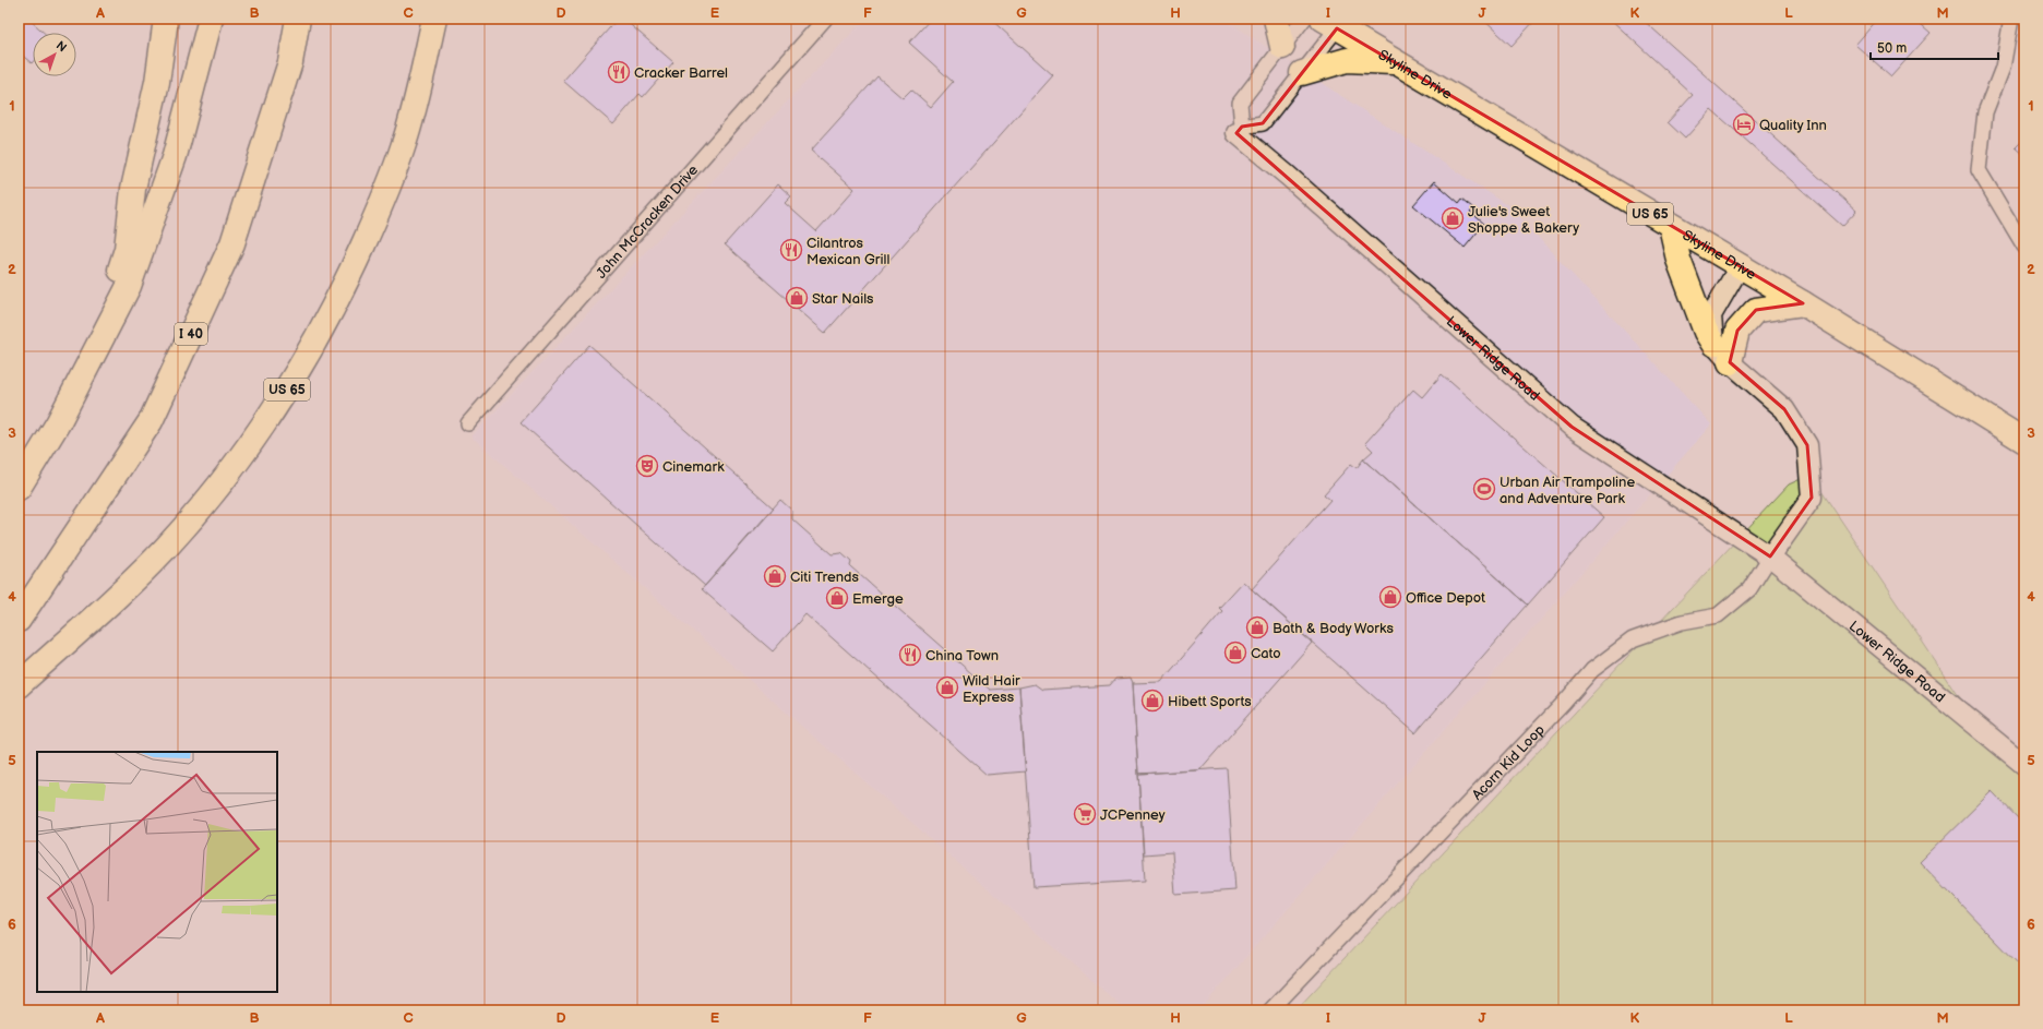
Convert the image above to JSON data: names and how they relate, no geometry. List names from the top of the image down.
{
  "streets": {
    "highway": ["Skyline Drive", "US 65", "I 40"],
    "street": ["John McCracken Drive", "Lower Ridge Road", "Acorn Kid Loop"]
  },
  "crossings": [
    ["Lower Ridge Road", "Acorn Kid Loop"]
  ],
  "places": {
    "restaurant": ["Cracker Barrel", "Cilantros Mexican Grill", "China Town"],
    "hotel": ["Quality Inn"],
    "shop": [
      "Julie's Sweet Shoppe & Bakery",
      "Star Nails",
      "Citi Trends",
      "Office Depot",
      "Emerge",
      "Bath & Body Works",
      "Cato",
      "Wild Hair Express",
      "Hibett Sports"
    ],
    "theatre": ["Cinemark"],
    "sports": ["Urban Air Trampoline and Adventure Park"],
    "supermarket": ["JCPenney"]
  },
  "scale_bar": "50 m",
  "north": "top right",
  "grid": {
    "columns": [
      "A",
      "B",
      "C",
      "D",
      "E",
      "F",
      "G",
      "H",
      "I",
      "J",
      "K",
      "L",
      "M"
    ],
    "rows": [
      "1",
      "2",
      "3",
      "4",
      "5",
      "6"
    ]
  }
}
